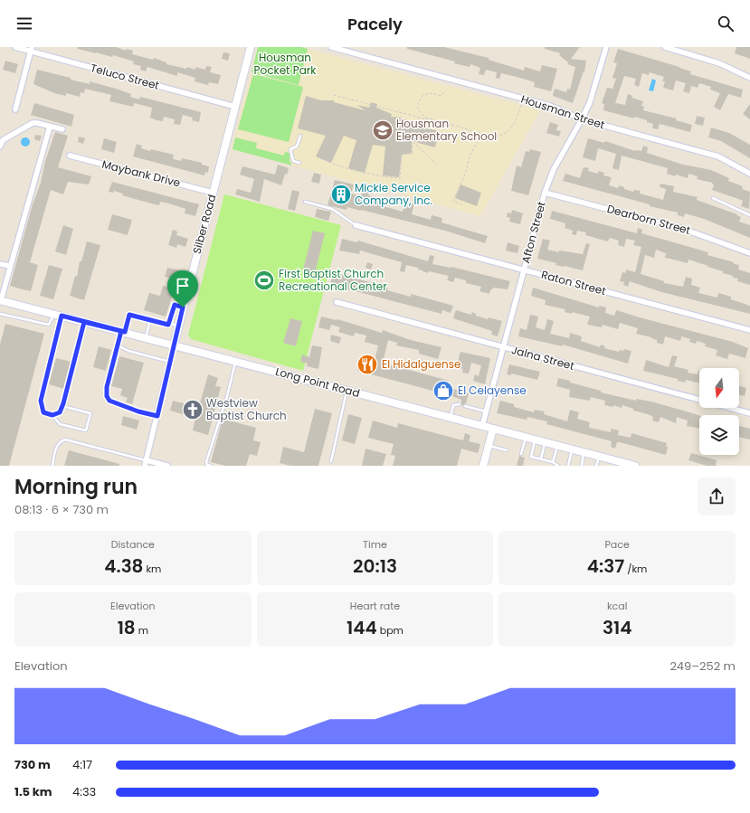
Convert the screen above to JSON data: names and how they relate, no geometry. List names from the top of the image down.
{
  "streets": {
    "main road": ["Silber Road", "Long Point Road"],
    "street": [
      "Teluco Street",
      "Housman Street",
      "Maybank Drive",
      "Dearborn Street",
      "Afton Street",
      "Raton Street",
      "Jalna Street"
    ]
  },
  "crossings": [
    ["Teluco Street", "Silber Road"],
    ["Housman Street", "Afton Street"],
    ["Maybank Drive", "Silber Road"],
    ["Dearborn Street", "Afton Street"],
    ["Silber Road", "Long Point Road"],
    ["Afton Street", "Raton Street"],
    ["Afton Street", "Jalna Street"],
    ["Afton Street", "Long Point Road"]
  ],
  "parks": ["Housman Pocket Park"],
  "places": {
    "school or university": ["Housman Elementary School"],
    "building": ["Mickie Service Company, Inc."],
    "sports": ["First Baptist Church Recreational Center"],
    "restaurant": ["El Hidalguense"],
    "shop": ["El Celayense"],
    "church": ["Westview Baptist Church"]
  },
  "north": "bottom",
  "page": {
    "header": "Pacely",
    "heading": ["Morning run", "08:13 · 6 × 730 m"],
    "stats": [
      ["Distance", "4.38 km"],
      ["Time", "20:13"],
      ["Pace", "4:37 /km"],
      ["Elevation", "18 m"],
      ["Heart rate", "144 bpm"],
      ["kcal", "314"]
    ],
    "chart": ["Elevation", "249–252 m"],
    "list": [
      {
        "name": "730 m",
        "note": "4:17"
      },
      {
        "name": "1.5 km",
        "note": "4:33"
      }
    ]
  }
}
